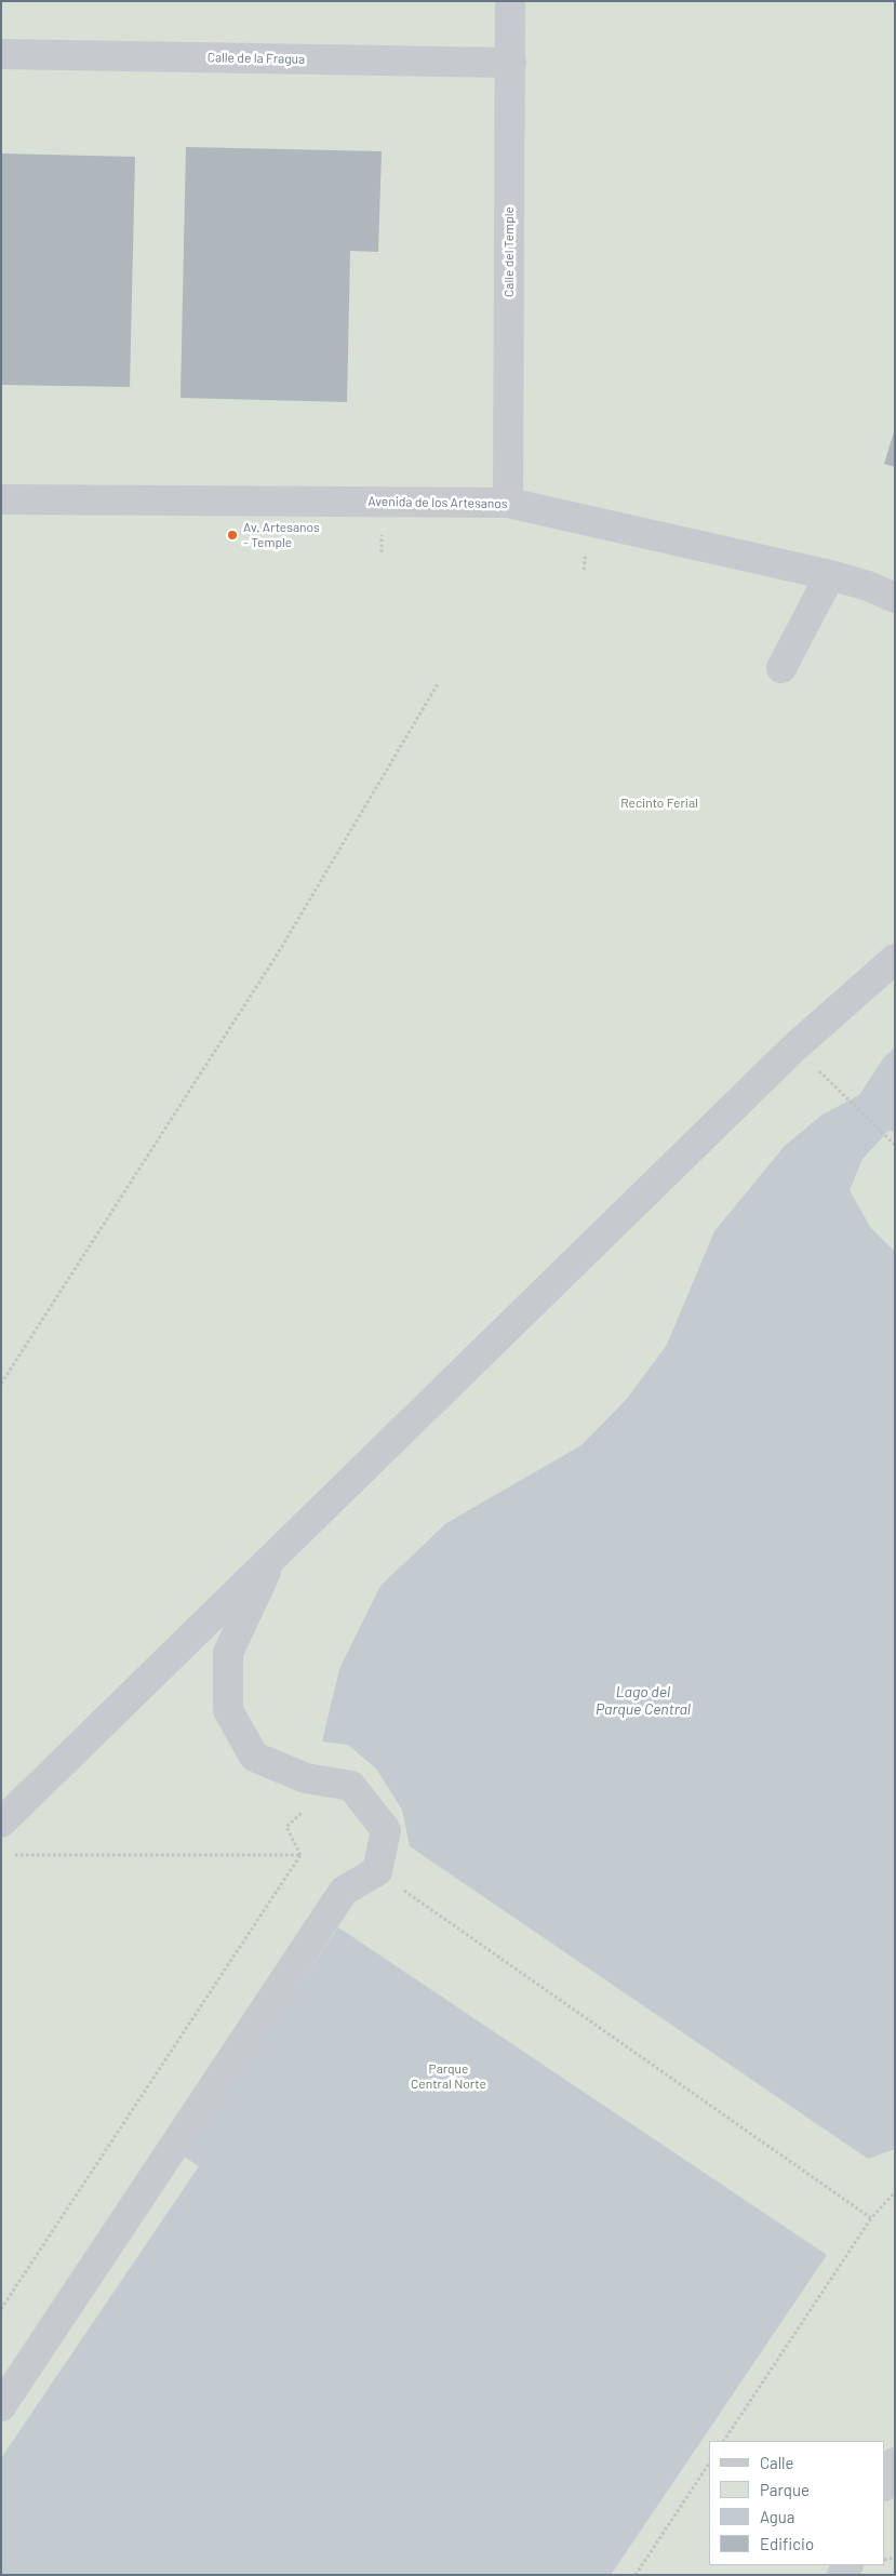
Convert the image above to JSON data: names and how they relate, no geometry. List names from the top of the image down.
{
  "streets": {
    "street": ["Calle de la Fragua", "Calle del Temple", "Avenida de los Artesanos"]
  },
  "crossings": [
    ["Calle de la Fragua", "Calle del Temple"],
    ["Calle del Temple", "Avenida de los Artesanos"]
  ],
  "water": ["Lago del Parque Central"],
  "parks": ["Recinto Ferial", "Parque Central Norte"],
  "places": ["Av. Artesanos - Temple"],
  "legend": [
    "Calle",
    "Parque",
    "Agua",
    "Edificio"
  ]
}
